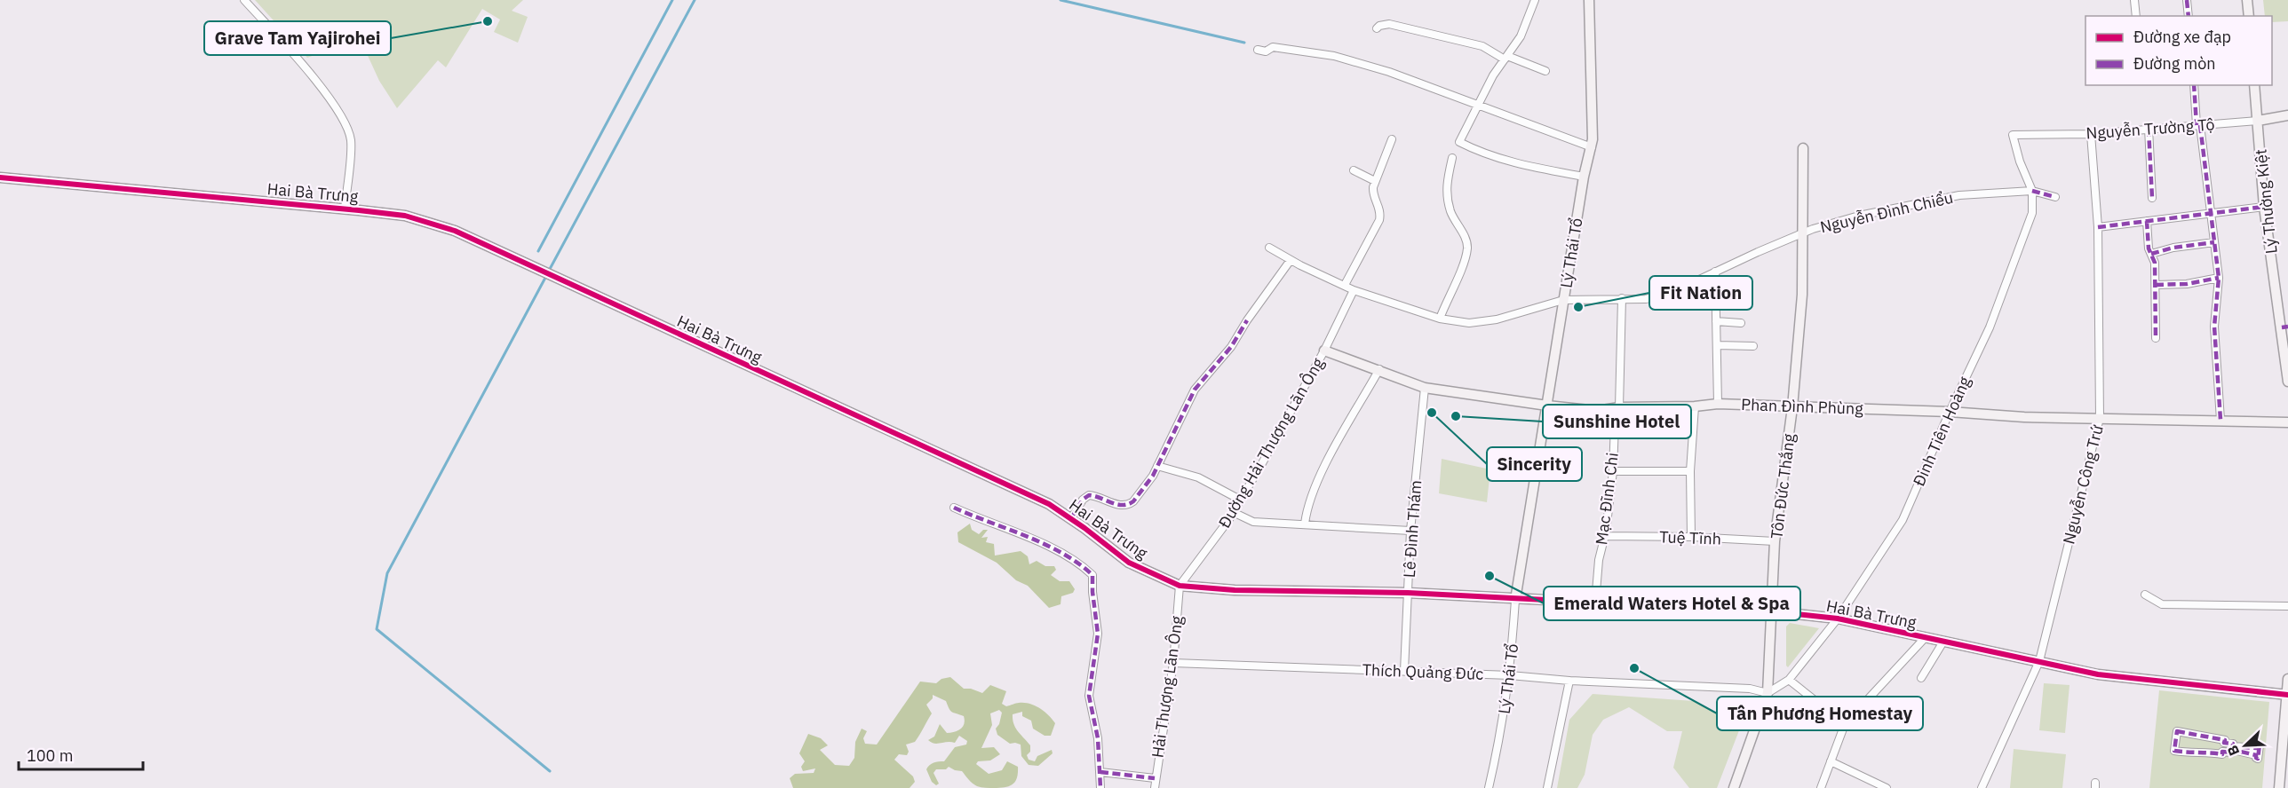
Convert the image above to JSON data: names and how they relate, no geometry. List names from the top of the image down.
{
  "streets": {
    "street": [
      "Nguyễn Trường Tộ",
      "Hai Bà Trưng",
      "Lý Thường Kiệt",
      "Nguyễn Đình Chiểu",
      "Lý Thái Tổ",
      "Phan Đình Phùng",
      "Đinh Tiên Hoàng",
      "Đường Hải Thượng Lãn Ông",
      "Nguyễn Công Trứ",
      "Tôn Đức Thắng",
      "Mạc Đĩnh Chi",
      "Lê Đình Thám",
      "Tuệ Tĩnh",
      "Thích Quảng Đức",
      "Hải Thượng Lãn Ông"
    ]
  },
  "crossings": [
    ["Nguyễn Trường Tộ", "Lý Thường Kiệt"],
    ["Nguyễn Trường Tộ", "Đinh Tiên Hoàng"],
    ["Nguyễn Trường Tộ", "Nguyễn Công Trứ"],
    ["Hai Bà Trưng", "Lý Thái Tổ"],
    ["Hai Bà Trưng", "Đinh Tiên Hoàng"],
    ["Hai Bà Trưng", "Đường Hải Thượng Lãn Ông"],
    ["Hai Bà Trưng", "Nguyễn Công Trứ"],
    ["Hai Bà Trưng", "Tôn Đức Thắng"],
    ["Hai Bà Trưng", "Mạc Đĩnh Chi"],
    ["Hai Bà Trưng", "Lê Đình Thám"],
    ["Hai Bà Trưng", "Hải Thượng Lãn Ông"],
    ["Nguyễn Đình Chiểu", "Lý Thái Tổ"],
    ["Nguyễn Đình Chiểu", "Đinh Tiên Hoàng"],
    ["Nguyễn Đình Chiểu", "Tôn Đức Thắng"],
    ["Nguyễn Đình Chiểu", "Mạc Đĩnh Chi"],
    ["Lý Thái Tổ", "Phan Đình Phùng"],
    ["Lý Thái Tổ", "Thích Quảng Đức"],
    ["Phan Đình Phùng", "Đinh Tiên Hoàng"],
    ["Phan Đình Phùng", "Đường Hải Thượng Lãn Ông"],
    ["Phan Đình Phùng", "Nguyễn Công Trứ"],
    ["Phan Đình Phùng", "Tôn Đức Thắng"],
    ["Phan Đình Phùng", "Mạc Đĩnh Chi"],
    ["Phan Đình Phùng", "Lê Đình Thám"],
    ["Đinh Tiên Hoàng", "Tôn Đức Thắng"],
    ["Đinh Tiên Hoàng", "Thích Quảng Đức"],
    ["Đường Hải Thượng Lãn Ông", "Hải Thượng Lãn Ông"],
    ["Tôn Đức Thắng", "Tuệ Tĩnh"],
    ["Tôn Đức Thắng", "Thích Quảng Đức"],
    ["Mạc Đĩnh Chi", "Tuệ Tĩnh"],
    ["Lê Đình Thám", "Thích Quảng Đức"],
    ["Thích Quảng Đức", "Hải Thượng Lãn Ông"]
  ],
  "places": [
    "Grave Tam Yajirohei",
    "Fit Nation",
    "Sincerity",
    "Sunshine Hotel",
    "Emerald Waters Hotel & Spa",
    "Tân Phương Homestay"
  ],
  "legend": ["Đường xe đạp", "Đường mòn"],
  "scale_bar": "100 m",
  "north": "bottom left"
}
